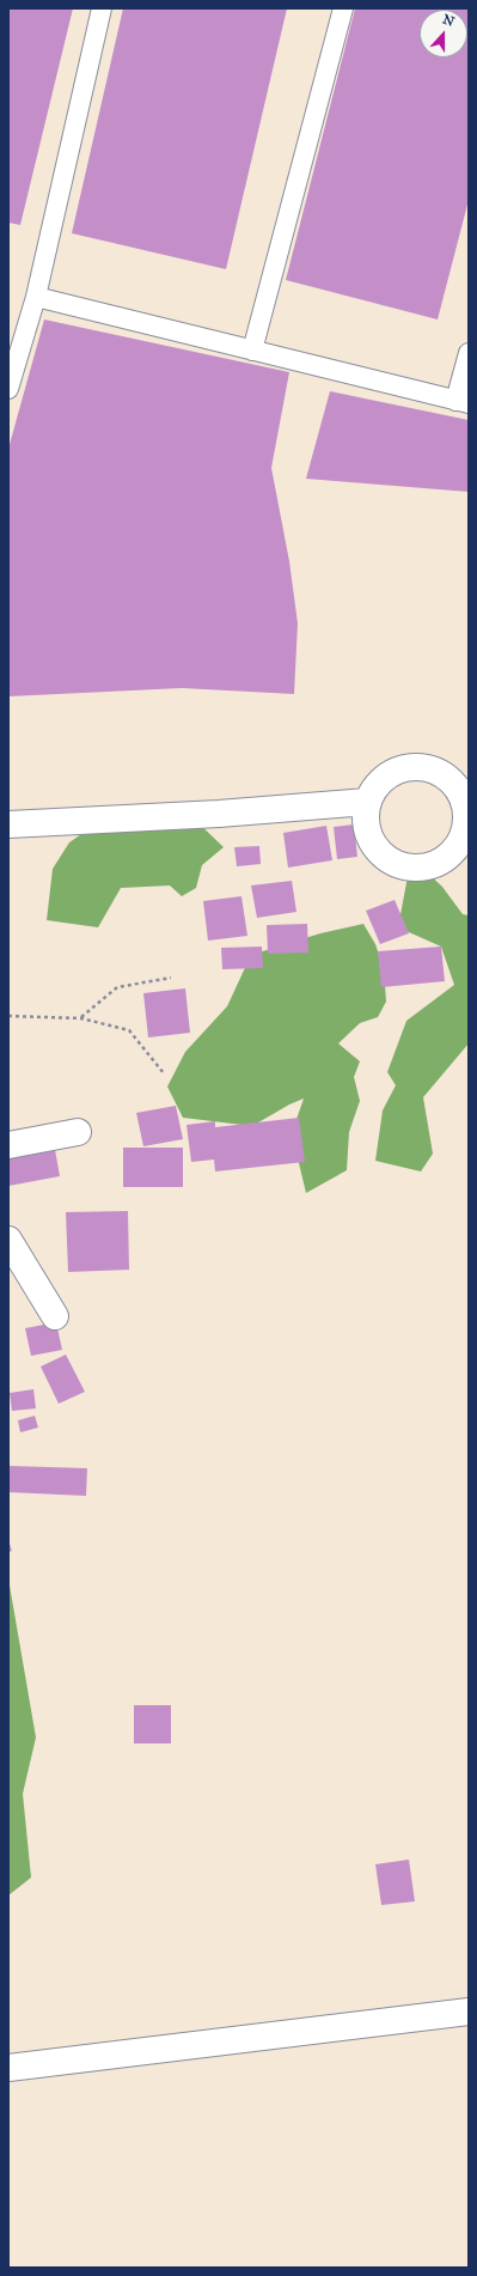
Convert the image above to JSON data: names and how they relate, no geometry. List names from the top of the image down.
{
  "north": "top"
}
